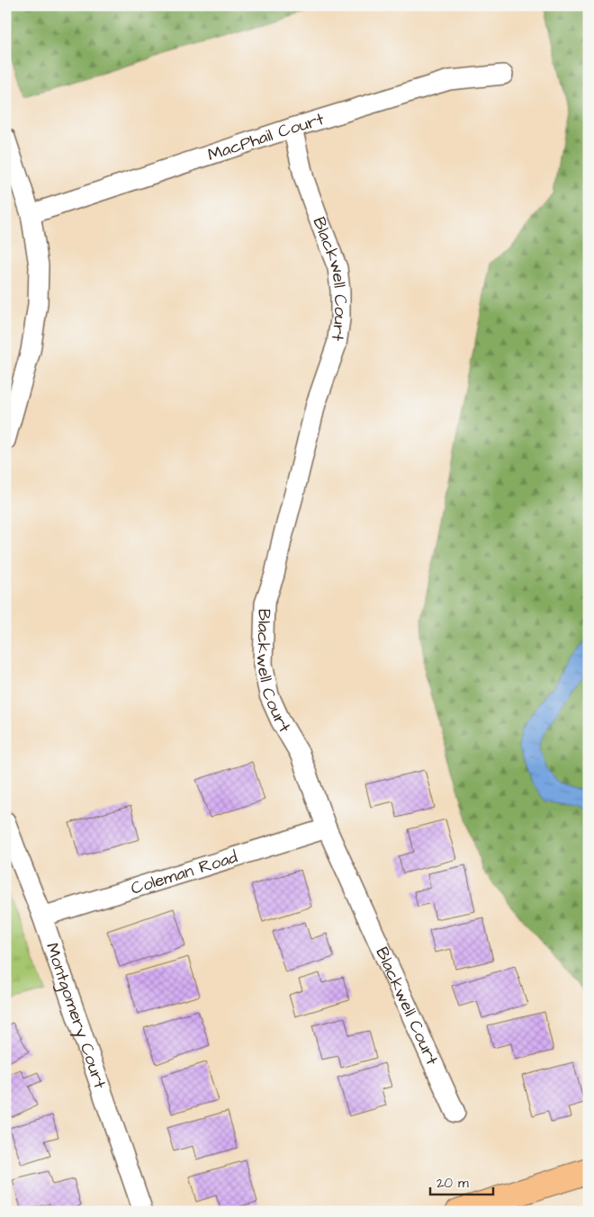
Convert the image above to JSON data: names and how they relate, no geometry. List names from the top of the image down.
{
  "streets": {
    "street": [
      "MacPhail Court",
      "Blackwell Court",
      "Coleman Road",
      "Montgomery Court"
    ]
  },
  "crossings": [
    ["MacPhail Court", "Blackwell Court"],
    ["Blackwell Court", "Coleman Road"],
    ["Coleman Road", "Montgomery Court"]
  ],
  "scale_bar": "20 m"
}
